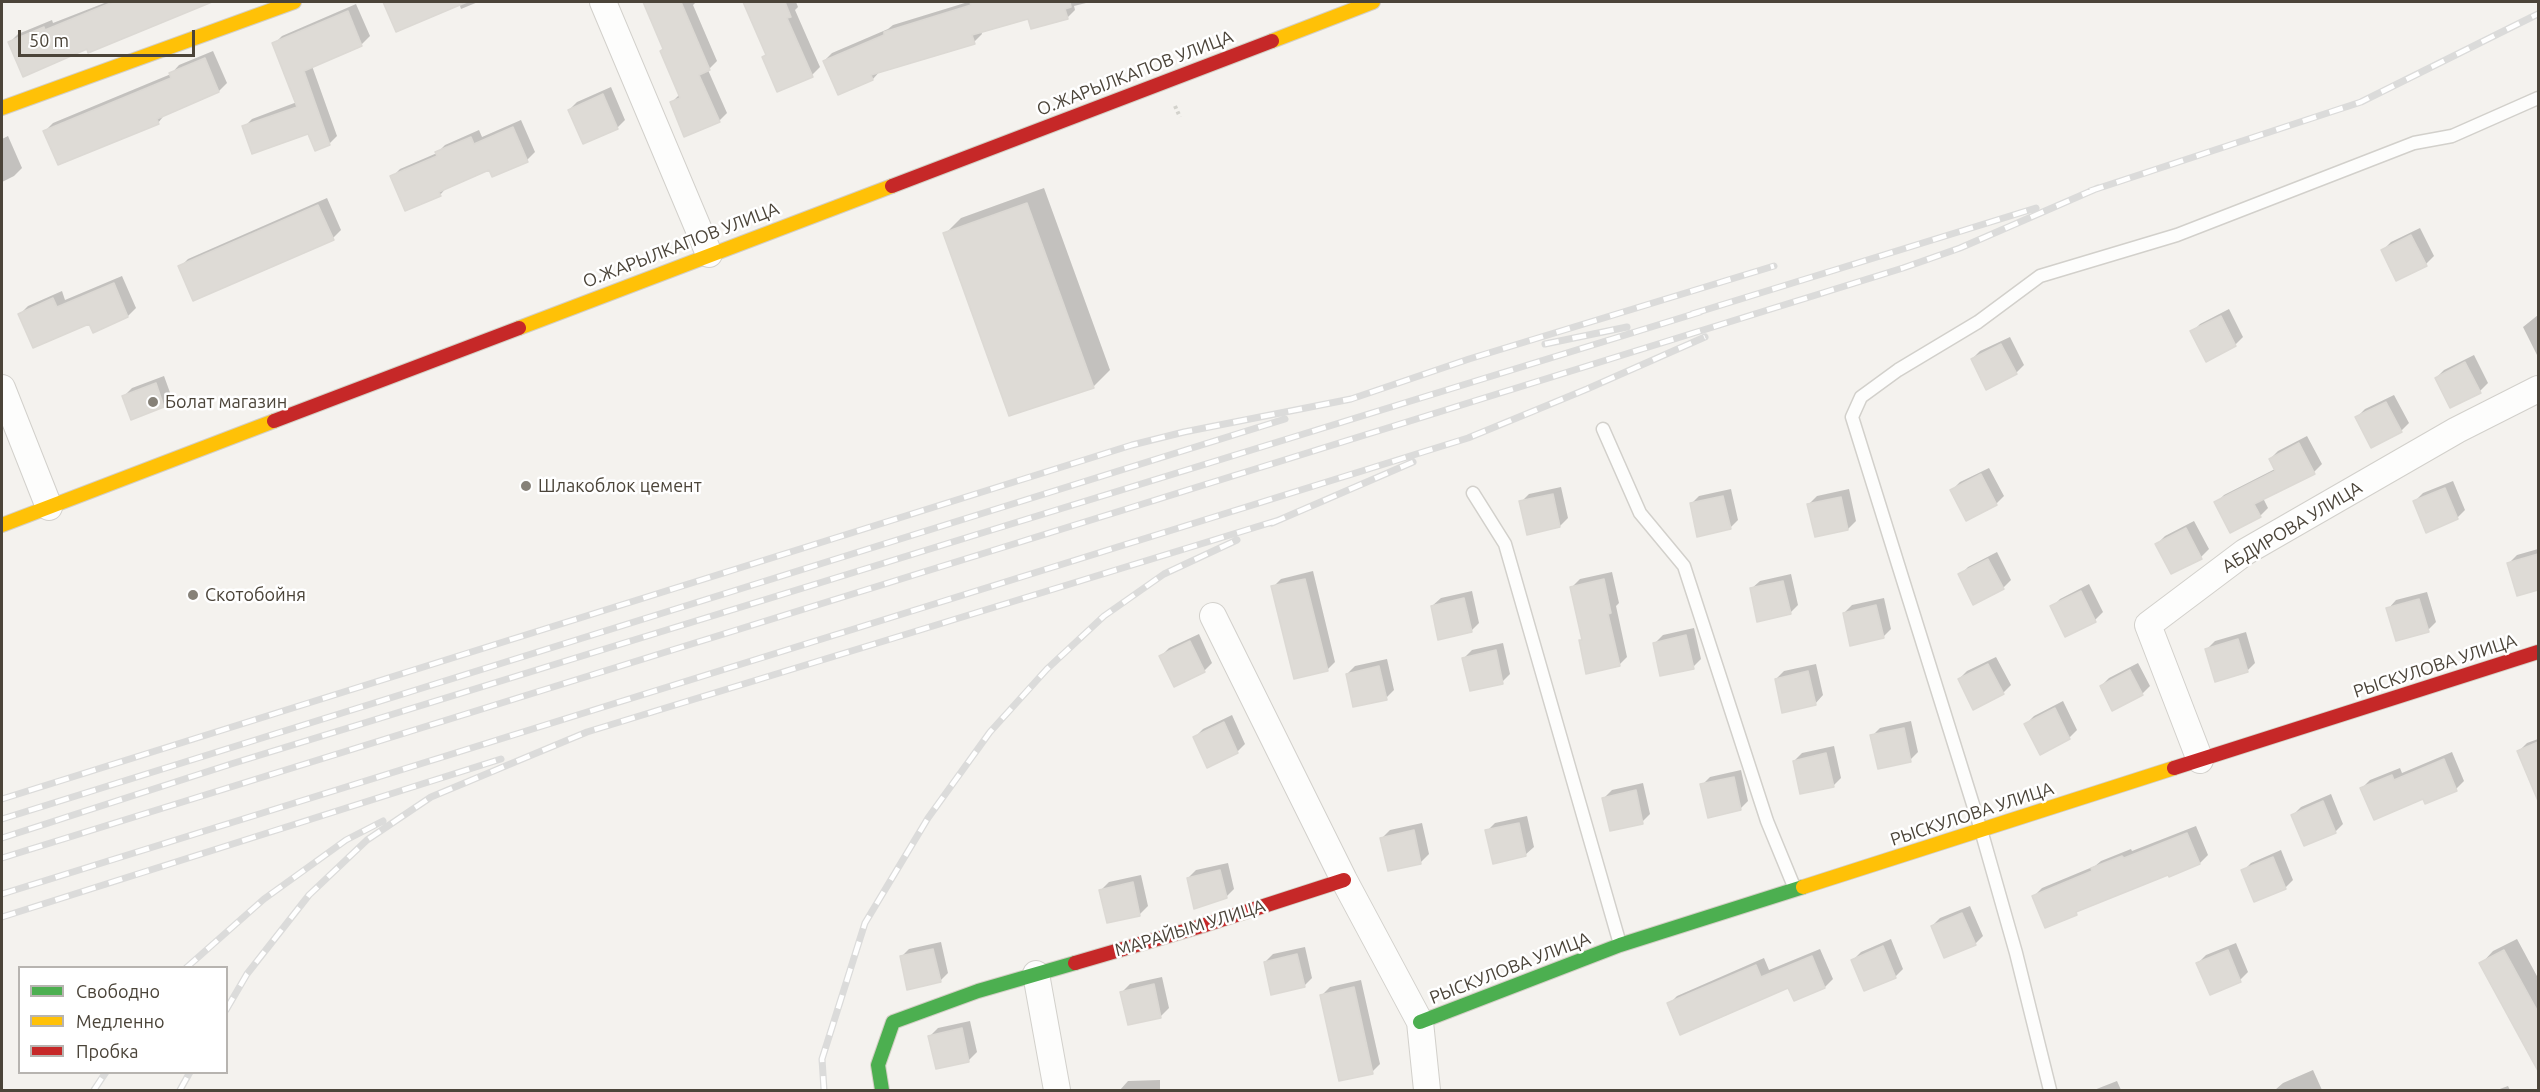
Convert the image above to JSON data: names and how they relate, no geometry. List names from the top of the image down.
{
  "streets": {
    "street": [
      "О.ЖАРЫЛКАПОВ УЛИЦА",
      "АБДИРОВА УЛИЦА",
      "РЫСКУЛОВА УЛИЦА",
      "МАРАЙЫМ УЛИЦА"
    ]
  },
  "crossings": [
    ["АБДИРОВА УЛИЦА", "РЫСКУЛОВА УЛИЦА"]
  ],
  "places": ["Болат магазин", "Шлакоблок цемент", "Скотобойня"],
  "legend": ["Свободно", "Медленно", "Пробка"],
  "scale_bar": "50 m"
}
